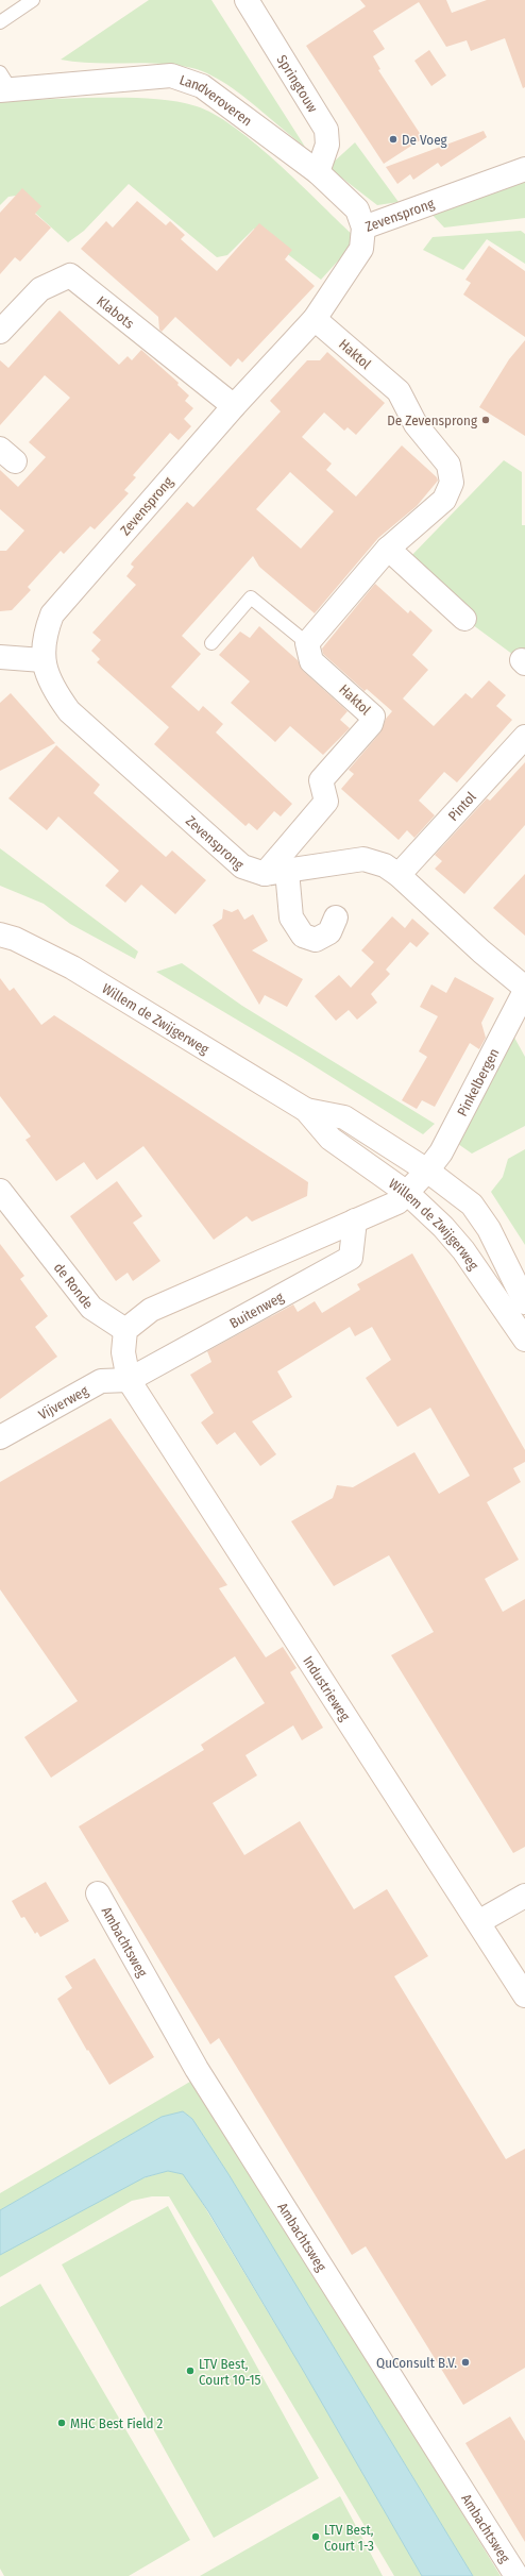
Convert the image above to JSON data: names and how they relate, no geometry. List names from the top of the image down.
{
  "streets": {
    "street": [
      "Springtouw",
      "Landveroveren",
      "Zevensprong",
      "Klabots",
      "Haktol",
      "Pintol",
      "Willem de Zwijgerweg",
      "Pinkelbergen",
      "de Ronde",
      "Buitenweg",
      "Vijverweg",
      "Industrieweg",
      "Ambachtsweg"
    ]
  },
  "crossings": [
    ["Springtouw", "Landveroveren"],
    ["Landveroveren", "Zevensprong"],
    ["Zevensprong", "Klabots"],
    ["Zevensprong", "Haktol"],
    ["Zevensprong", "Pintol"],
    ["Zevensprong", "Pinkelbergen"],
    ["Willem de Zwijgerweg", "Pinkelbergen"],
    ["Buitenweg", "Vijverweg"],
    ["Buitenweg", "Industrieweg"],
    ["Vijverweg", "Industrieweg"]
  ],
  "places": [
    "De Voeg",
    "De Zevensprong",
    "QuConsult B.V.",
    "LTV Best, Court 10-15",
    "MHC Best Field 2",
    "LTV Best, Court 1-3"
  ]
}
